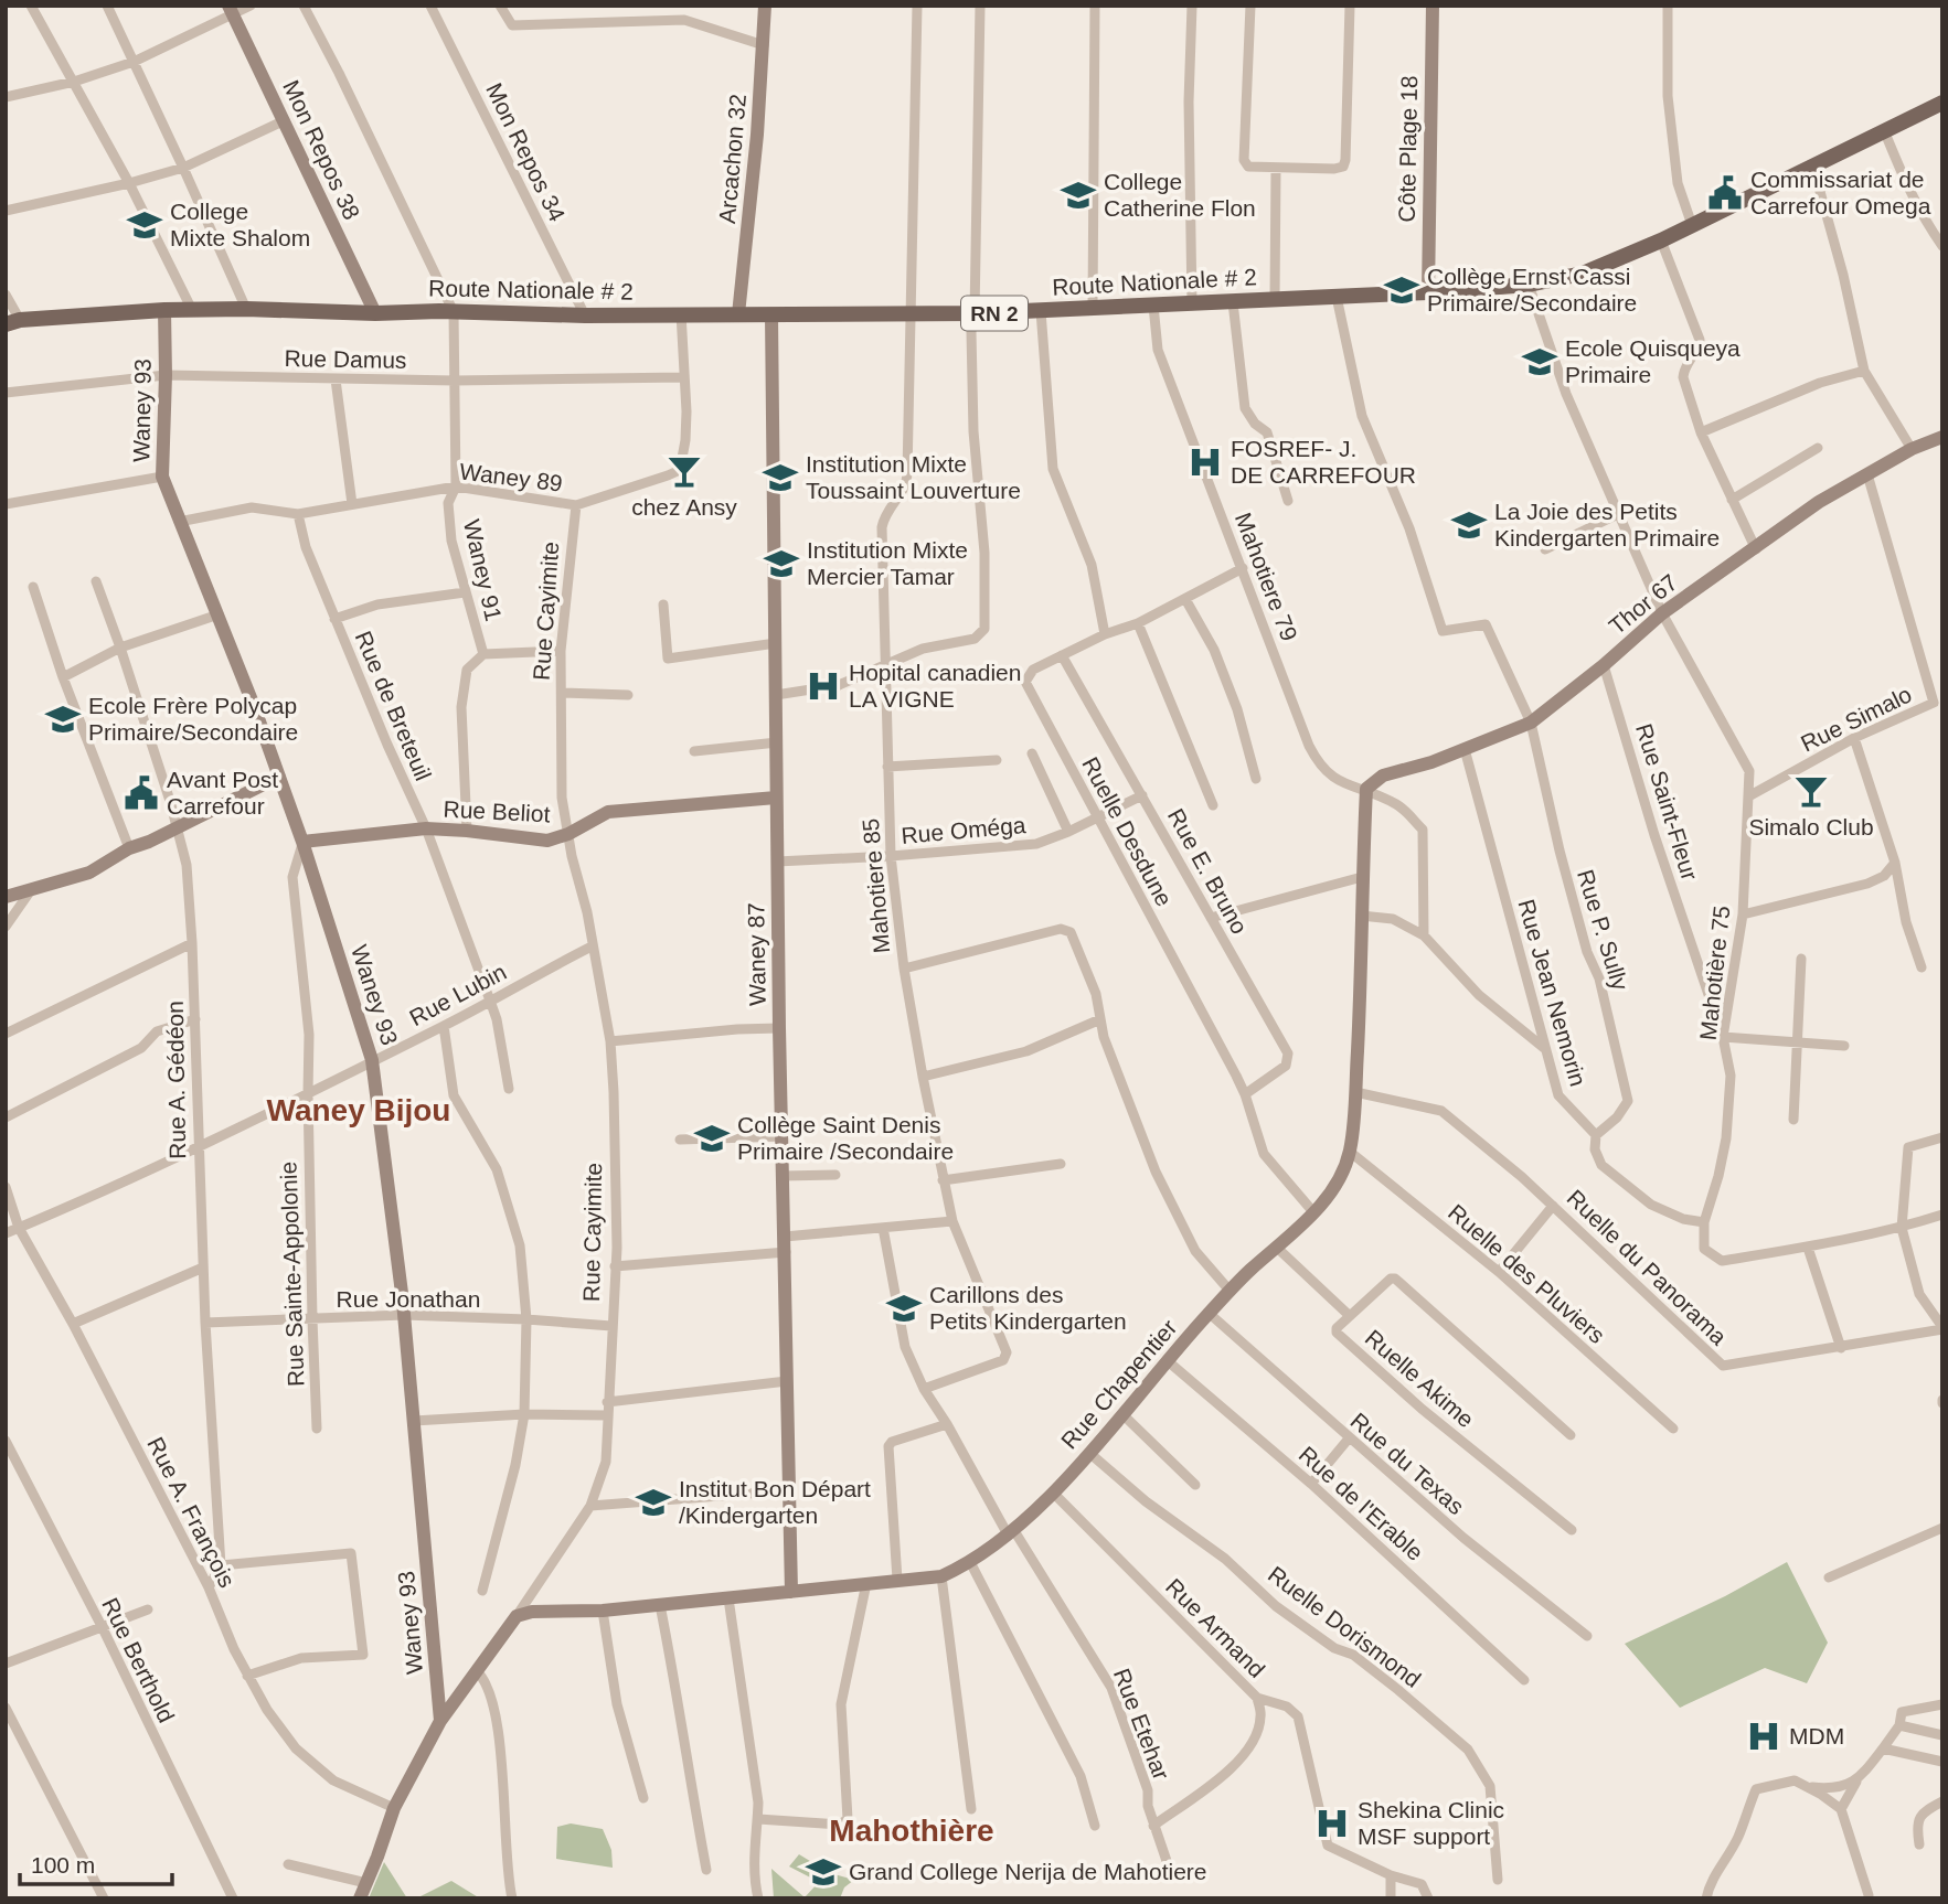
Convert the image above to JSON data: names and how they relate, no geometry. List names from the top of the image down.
{
  "streets": {
    "main road": ["Route Nationale # 2", "RN 2"],
    "street": [
      "Côte Plage 18",
      "Mon Repos 38",
      "Mon Repos 34",
      "Arcachon 32",
      "Rue Damus",
      "Waney 93",
      "Waney 89",
      "Waney 91",
      "Mahotiere 79",
      "Thor 67",
      "Rue Cayimite",
      "Rue de Breteuil",
      "Rue Simalo",
      "Rue Saint-Fleur",
      "Rue Beliot",
      "Rue Oméga",
      "Ruelle Desdune",
      "Rue E. Bruno",
      "Mahotiere 85",
      "Rue P. Sully",
      "Waney 87",
      "Mahotière 75",
      "Rue Jean Nemorin",
      "Rue Lubin",
      "Rue A. Gédéon",
      "Ruelle du Panorama",
      "Rue Sainte-Appolonie",
      "Ruelle des Pluviers",
      "Rue Jonathan",
      "Ruelle Akime",
      "Rue Chapentier",
      "Rue du Texas",
      "Rue de l'Erable",
      "Rue A. François",
      "Ruelle Dorismond",
      "Rue Armand",
      "Rue Berthold",
      "Rue Etehar"
    ]
  },
  "crossings": [
    ["Côte Plage 18", "Route Nationale # 2"],
    ["Mon Repos 38", "Route Nationale # 2"],
    ["Mon Repos 34", "Route Nationale # 2"],
    ["Arcachon 32", "Route Nationale # 2"],
    ["Route Nationale # 2", "Waney 93"],
    ["Route Nationale # 2", "Waney 89"],
    ["Route Nationale # 2", "Waney 91"],
    ["Route Nationale # 2", "Mahotiere 79"],
    ["Route Nationale # 2", "Mahotiere 85"],
    ["Route Nationale # 2", "Waney 87"],
    ["Route Nationale # 2", "Mahotière 75"],
    ["Rue Damus", "Waney 93"],
    ["Rue Damus", "Waney 89"],
    ["Rue Damus", "Waney 91"],
    ["Waney 93", "Waney 89"],
    ["Waney 93", "Rue Cayimite"],
    ["Waney 93", "Rue Beliot"],
    ["Waney 93", "Rue Lubin"],
    ["Waney 93", "Rue Sainte-Appolonie"],
    ["Waney 93", "Rue Jonathan"],
    ["Waney 89", "Waney 91"],
    ["Waney 89", "Rue Cayimite"],
    ["Waney 89", "Rue de Breteuil"],
    ["Waney 91", "Rue Beliot"],
    ["Mahotiere 79", "Thor 67"],
    ["Mahotiere 79", "Ruelle Desdune"],
    ["Mahotiere 79", "Rue Chapentier"],
    ["Thor 67", "Rue Simalo"],
    ["Thor 67", "Rue Saint-Fleur"],
    ["Thor 67", "Rue P. Sully"],
    ["Thor 67", "Mahotière 75"],
    ["Thor 67", "Rue Jean Nemorin"],
    ["Thor 67", "Rue Chapentier"],
    ["Rue Cayimite", "Rue Beliot"],
    ["Rue Cayimite", "Rue Lubin"],
    ["Rue Cayimite", "Rue Jonathan"],
    ["Rue Cayimite", "Rue Chapentier"],
    ["Rue Cayimite", "Rue A. François"],
    ["Rue de Breteuil", "Rue Beliot"],
    ["Rue de Breteuil", "Rue Lubin"],
    ["Rue Simalo", "Mahotière 75"],
    ["Rue Saint-Fleur", "Mahotière 75"],
    ["Rue Beliot", "Waney 87"],
    ["Rue Beliot", "Rue Sainte-Appolonie"],
    ["Rue Oméga", "Ruelle Desdune"],
    ["Rue Oméga", "Rue E. Bruno"],
    ["Rue Oméga", "Mahotiere 85"],
    ["Rue Oméga", "Waney 87"],
    ["Ruelle Desdune", "Rue E. Bruno"],
    ["Ruelle Desdune", "Rue Chapentier"],
    ["Mahotiere 85", "Rue Etehar"],
    ["Rue P. Sully", "Rue Jean Nemorin"],
    ["Waney 87", "Rue Chapentier"],
    ["Mahotière 75", "Rue Jean Nemorin"],
    ["Rue Lubin", "Rue A. Gédéon"],
    ["Rue Lubin", "Rue Sainte-Appolonie"],
    ["Rue Lubin", "Rue A. François"],
    ["Rue A. Gédéon", "Rue Jonathan"],
    ["Ruelle du Panorama", "Rue Chapentier"],
    ["Rue Sainte-Appolonie", "Rue Jonathan"],
    ["Ruelle des Pluviers", "Rue Chapentier"],
    ["Ruelle Akime", "Rue Chapentier"],
    ["Rue Chapentier", "Rue du Texas"],
    ["Rue Chapentier", "Rue de l'Erable"],
    ["Rue Chapentier", "Ruelle Dorismond"],
    ["Rue Chapentier", "Rue Armand"],
    ["Rue Chapentier", "Rue Etehar"]
  ],
  "districts": ["Waney Bijou", "Mahothière"],
  "places": {
    "public building": ["Commissariat de Carrefour Omega", "Avant Post Carrefour"],
    "school or university": [
      "College Catherine Flon",
      "College Mixte Shalom",
      "Collège Ernst Cassi Primaire/Secondaire",
      "Ecole Quisqueya Primaire",
      "Institution Mixte Toussaint Louverture",
      "La Joie des Petits Kindergarten Primaire",
      "Institution Mixte Mercier Tamar",
      "Ecole Frère Polycap Primaire/Secondaire",
      "Collège Saint Denis Primaire /Secondaire",
      "Carillons des Petits Kindergarten",
      "Institut Bon Départ /Kindergarten",
      "Grand College Nerija de Mahotiere"
    ],
    "hospital": [
      "FOSREF- J. DE CARREFOUR",
      "Hopital canadien LA VIGNE",
      "MDM",
      "Shekina Clinic MSF support"
    ],
    "bar": ["chez Ansy", "Simalo Club"]
  },
  "scale_bar": "100 m"
}
